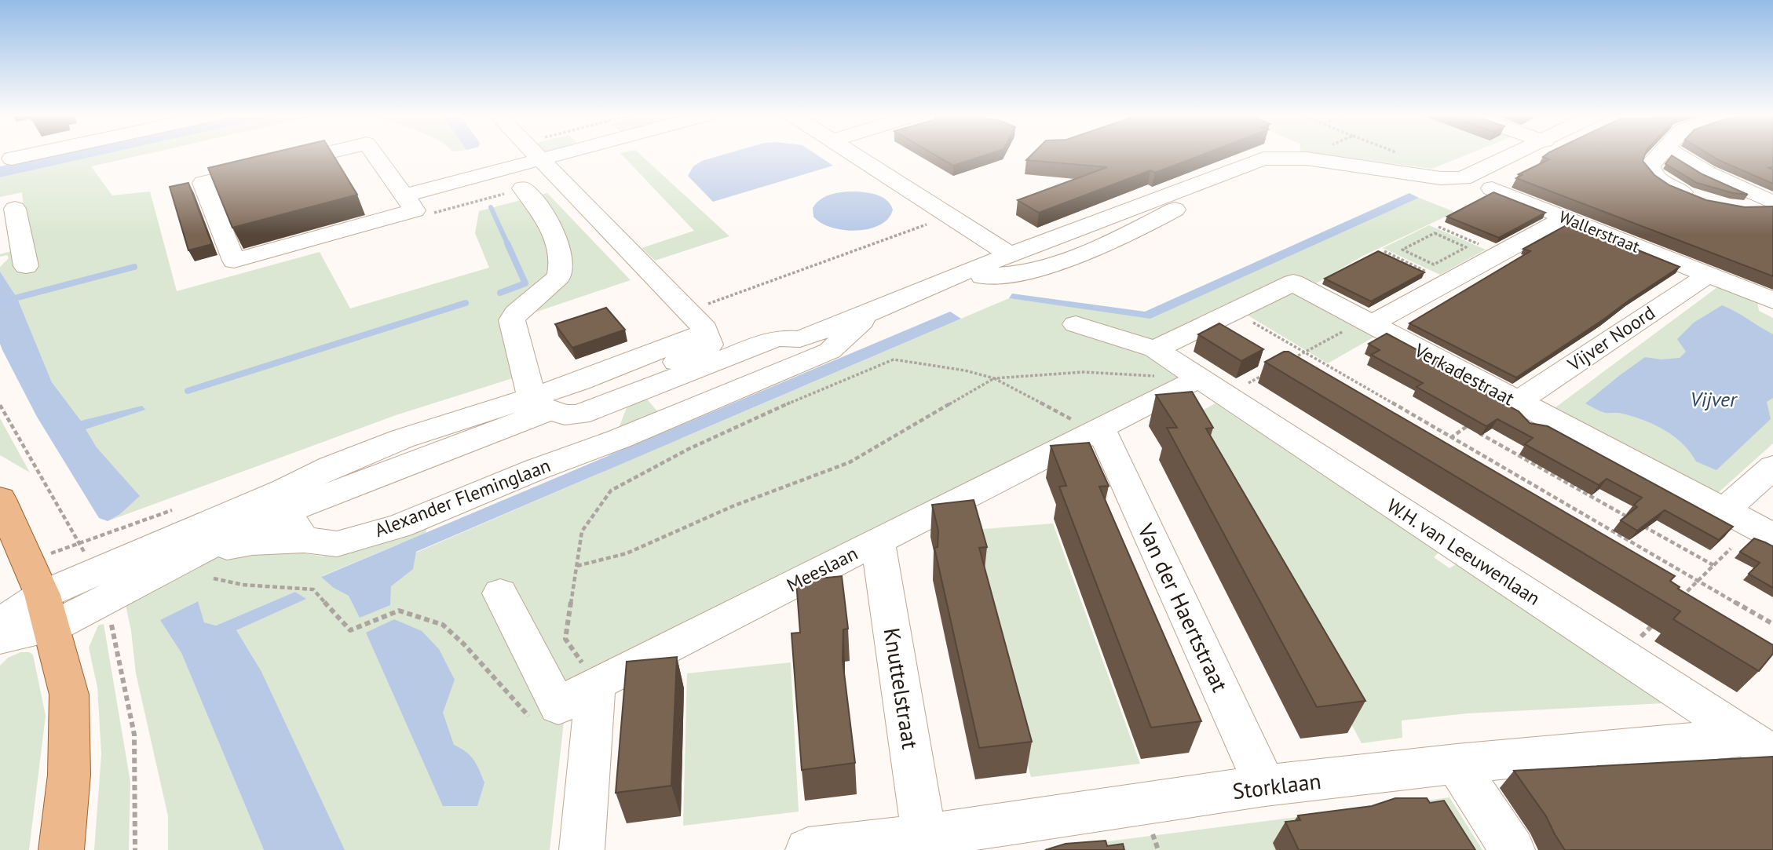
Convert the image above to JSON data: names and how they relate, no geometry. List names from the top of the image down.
{
  "streets": {
    "street": [
      "Wallerstraat",
      "Vijver Noord",
      "Verkadestraat",
      "Alexander Fleminglaan",
      "W.H. van Leeuwenlaan",
      "Meeslaan",
      "Van der Haertstraat",
      "Knuttelstraat",
      "Storklaan"
    ]
  },
  "crossings": [
    ["Wallerstraat", "Vijver Noord"],
    ["Vijver Noord", "Verkadestraat"],
    ["Verkadestraat", "W.H. van Leeuwenlaan"],
    ["W.H. van Leeuwenlaan", "Meeslaan"],
    ["W.H. van Leeuwenlaan", "Storklaan"],
    ["Meeslaan", "Van der Haertstraat"],
    ["Meeslaan", "Knuttelstraat"],
    ["Van der Haertstraat", "Storklaan"],
    ["Knuttelstraat", "Storklaan"]
  ],
  "water": ["Vijver"]
}
